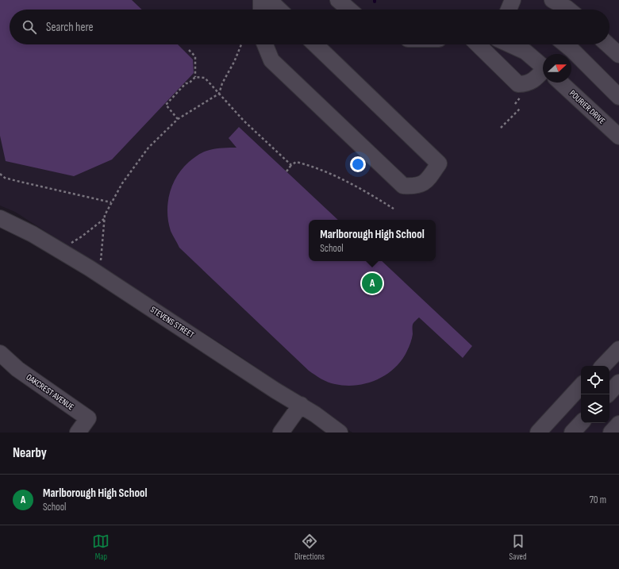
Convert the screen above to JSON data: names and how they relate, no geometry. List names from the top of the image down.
{
  "streets": {
    "street": ["POURIER DRIVE", "STEVENS STREET", "OAKCREST AVENUE"]
  },
  "north": "right",
  "page": {
    "search": "Search here",
    "popup": ["Marlborough High School", "School"],
    "pins": "A",
    "heading": "Nearby",
    "list": [
      {
        "mark": "A",
        "name": "Marlborough High School",
        "note": "School",
        "value": "70 m"
      }
    ],
    "nav": ["Map", "Directions", "Saved"]
  }
}
